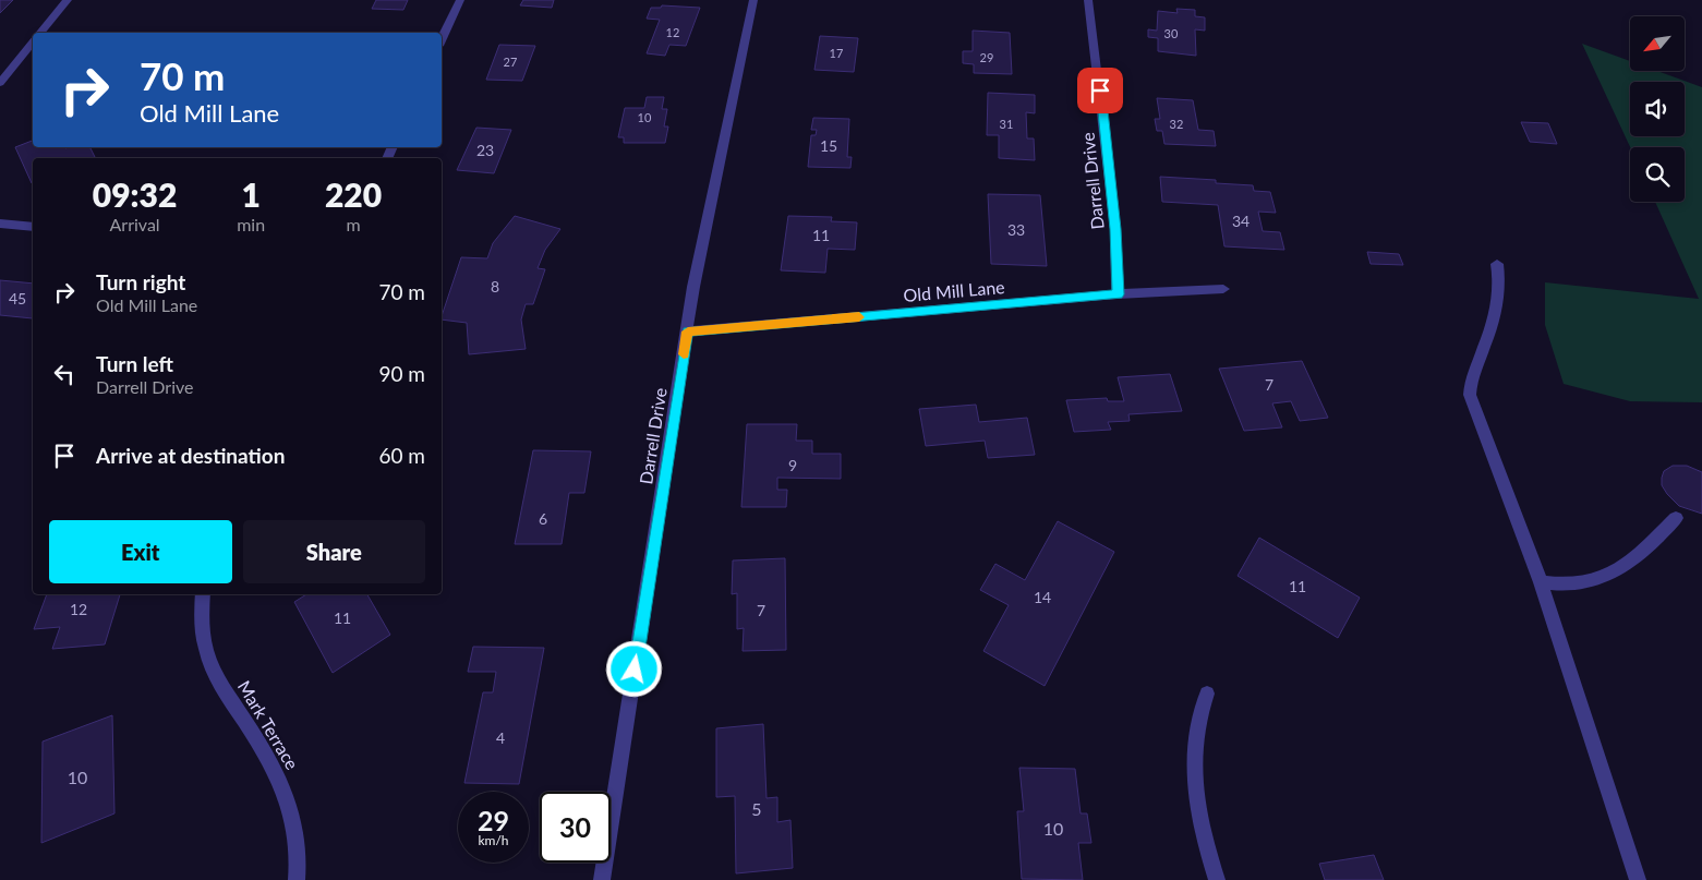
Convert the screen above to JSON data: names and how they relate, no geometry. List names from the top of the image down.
{
  "streets": {
    "street": ["Darrell Drive", "Old Mill Lane", "Mark Terrace"]
  },
  "crossings": [
    ["Darrell Drive", "Old Mill Lane"]
  ],
  "house_numbers": [
    "12",
    "30",
    "17",
    "29",
    "27",
    "10",
    "31",
    "32",
    "15",
    "23",
    "34",
    "33",
    "11",
    "8",
    "45",
    "7",
    "9",
    "6",
    "11",
    "14",
    "12",
    "7",
    "11",
    "4",
    "10",
    "5",
    "10"
  ],
  "north": "bottom left",
  "page": {
    "turn": ["70 m", "Old Mill Lane"],
    "eta": [
      "09:32",
      "Arrival",
      "1",
      "min",
      "220",
      "m"
    ],
    "list": [
      {
        "name": "Turn right",
        "note": "Old Mill Lane",
        "value": "70 m"
      },
      {
        "name": "Turn left",
        "note": "Darrell Drive",
        "value": "90 m"
      },
      {
        "name": "Arrive at destination",
        "value": "60 m"
      }
    ],
    "buttons": ["Exit", "Share"],
    "speed": "29 km/h",
    "limit": "30"
  }
}
